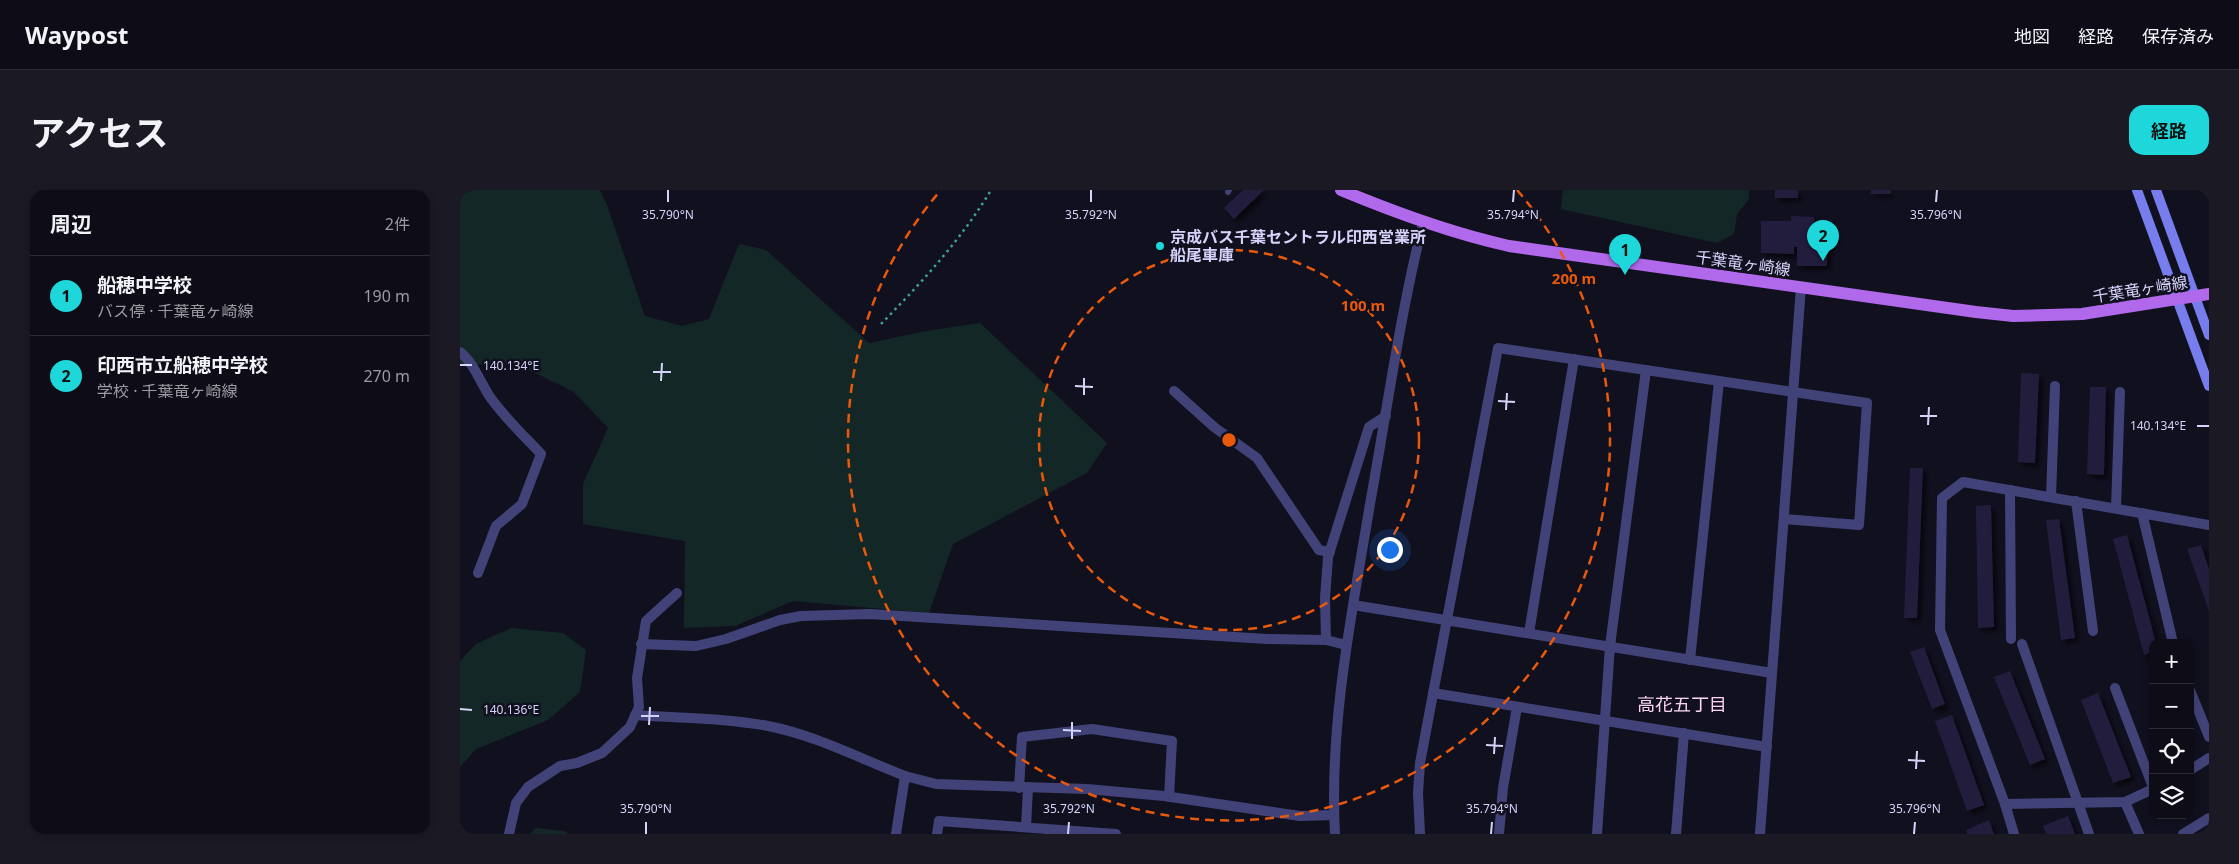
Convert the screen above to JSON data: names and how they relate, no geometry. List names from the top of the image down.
{
  "streets": {
    "main road": ["千葉竜ヶ崎線"]
  },
  "districts": ["高花五丁目"],
  "places": ["京成バス千葉セントラル印西営業所 船尾車庫"],
  "page": {
    "header": "Waypost",
    "nav": ["地図", "経路", "保存済み"],
    "title": "アクセス",
    "buttons": "経路",
    "heading": ["周辺", "2件"],
    "pins": ["2", "1"],
    "list": [
      {
        "mark": "1",
        "name": "船穂中学校",
        "note": "バス停 · 千葉竜ヶ崎線",
        "value": "190 m"
      },
      {
        "mark": "2",
        "name": "印西市立船穂中学校",
        "note": "学校 · 千葉竜ヶ崎線",
        "value": "270 m"
      }
    ],
    "map_buttons": ["+", "−"]
  },
  "coordinates": [
    "35.790°N",
    "35.792°N",
    "35.794°N",
    "35.796°N",
    "140.134°E",
    "140.136°E"
  ],
  "rings": ["200 m", "100 m"]
}
